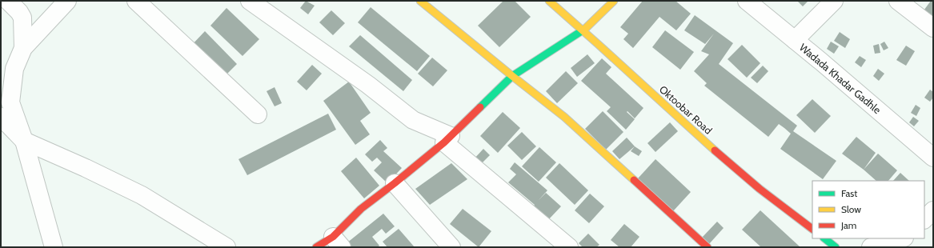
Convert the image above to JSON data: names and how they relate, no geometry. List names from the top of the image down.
{
  "streets": {
    "street": ["Wadada Khadar Gadhle", "Oktoobar Road"]
  },
  "legend": ["Fast", "Slow", "Jam"]
}
